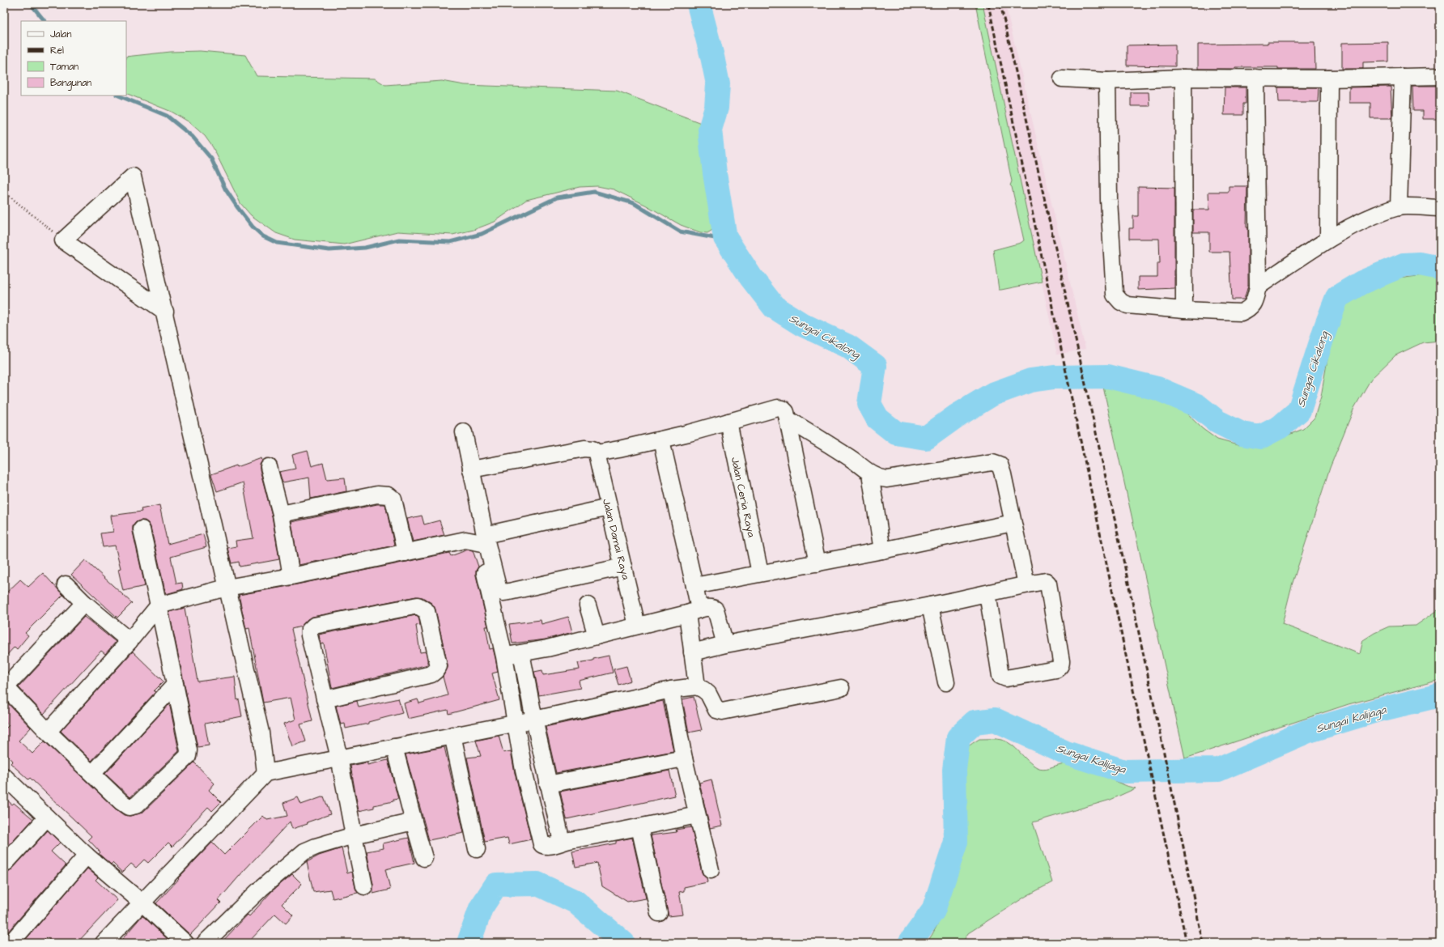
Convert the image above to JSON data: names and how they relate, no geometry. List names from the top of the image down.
{
  "streets": {
    "street": ["Jalan Ceria Raya", "Jalan Damai Raya"]
  },
  "water": ["Sungai Cikalong", "Sungai Kalijaga"],
  "legend": [
    "Jalan",
    "Rel",
    "Taman",
    "Bangunan"
  ]
}
